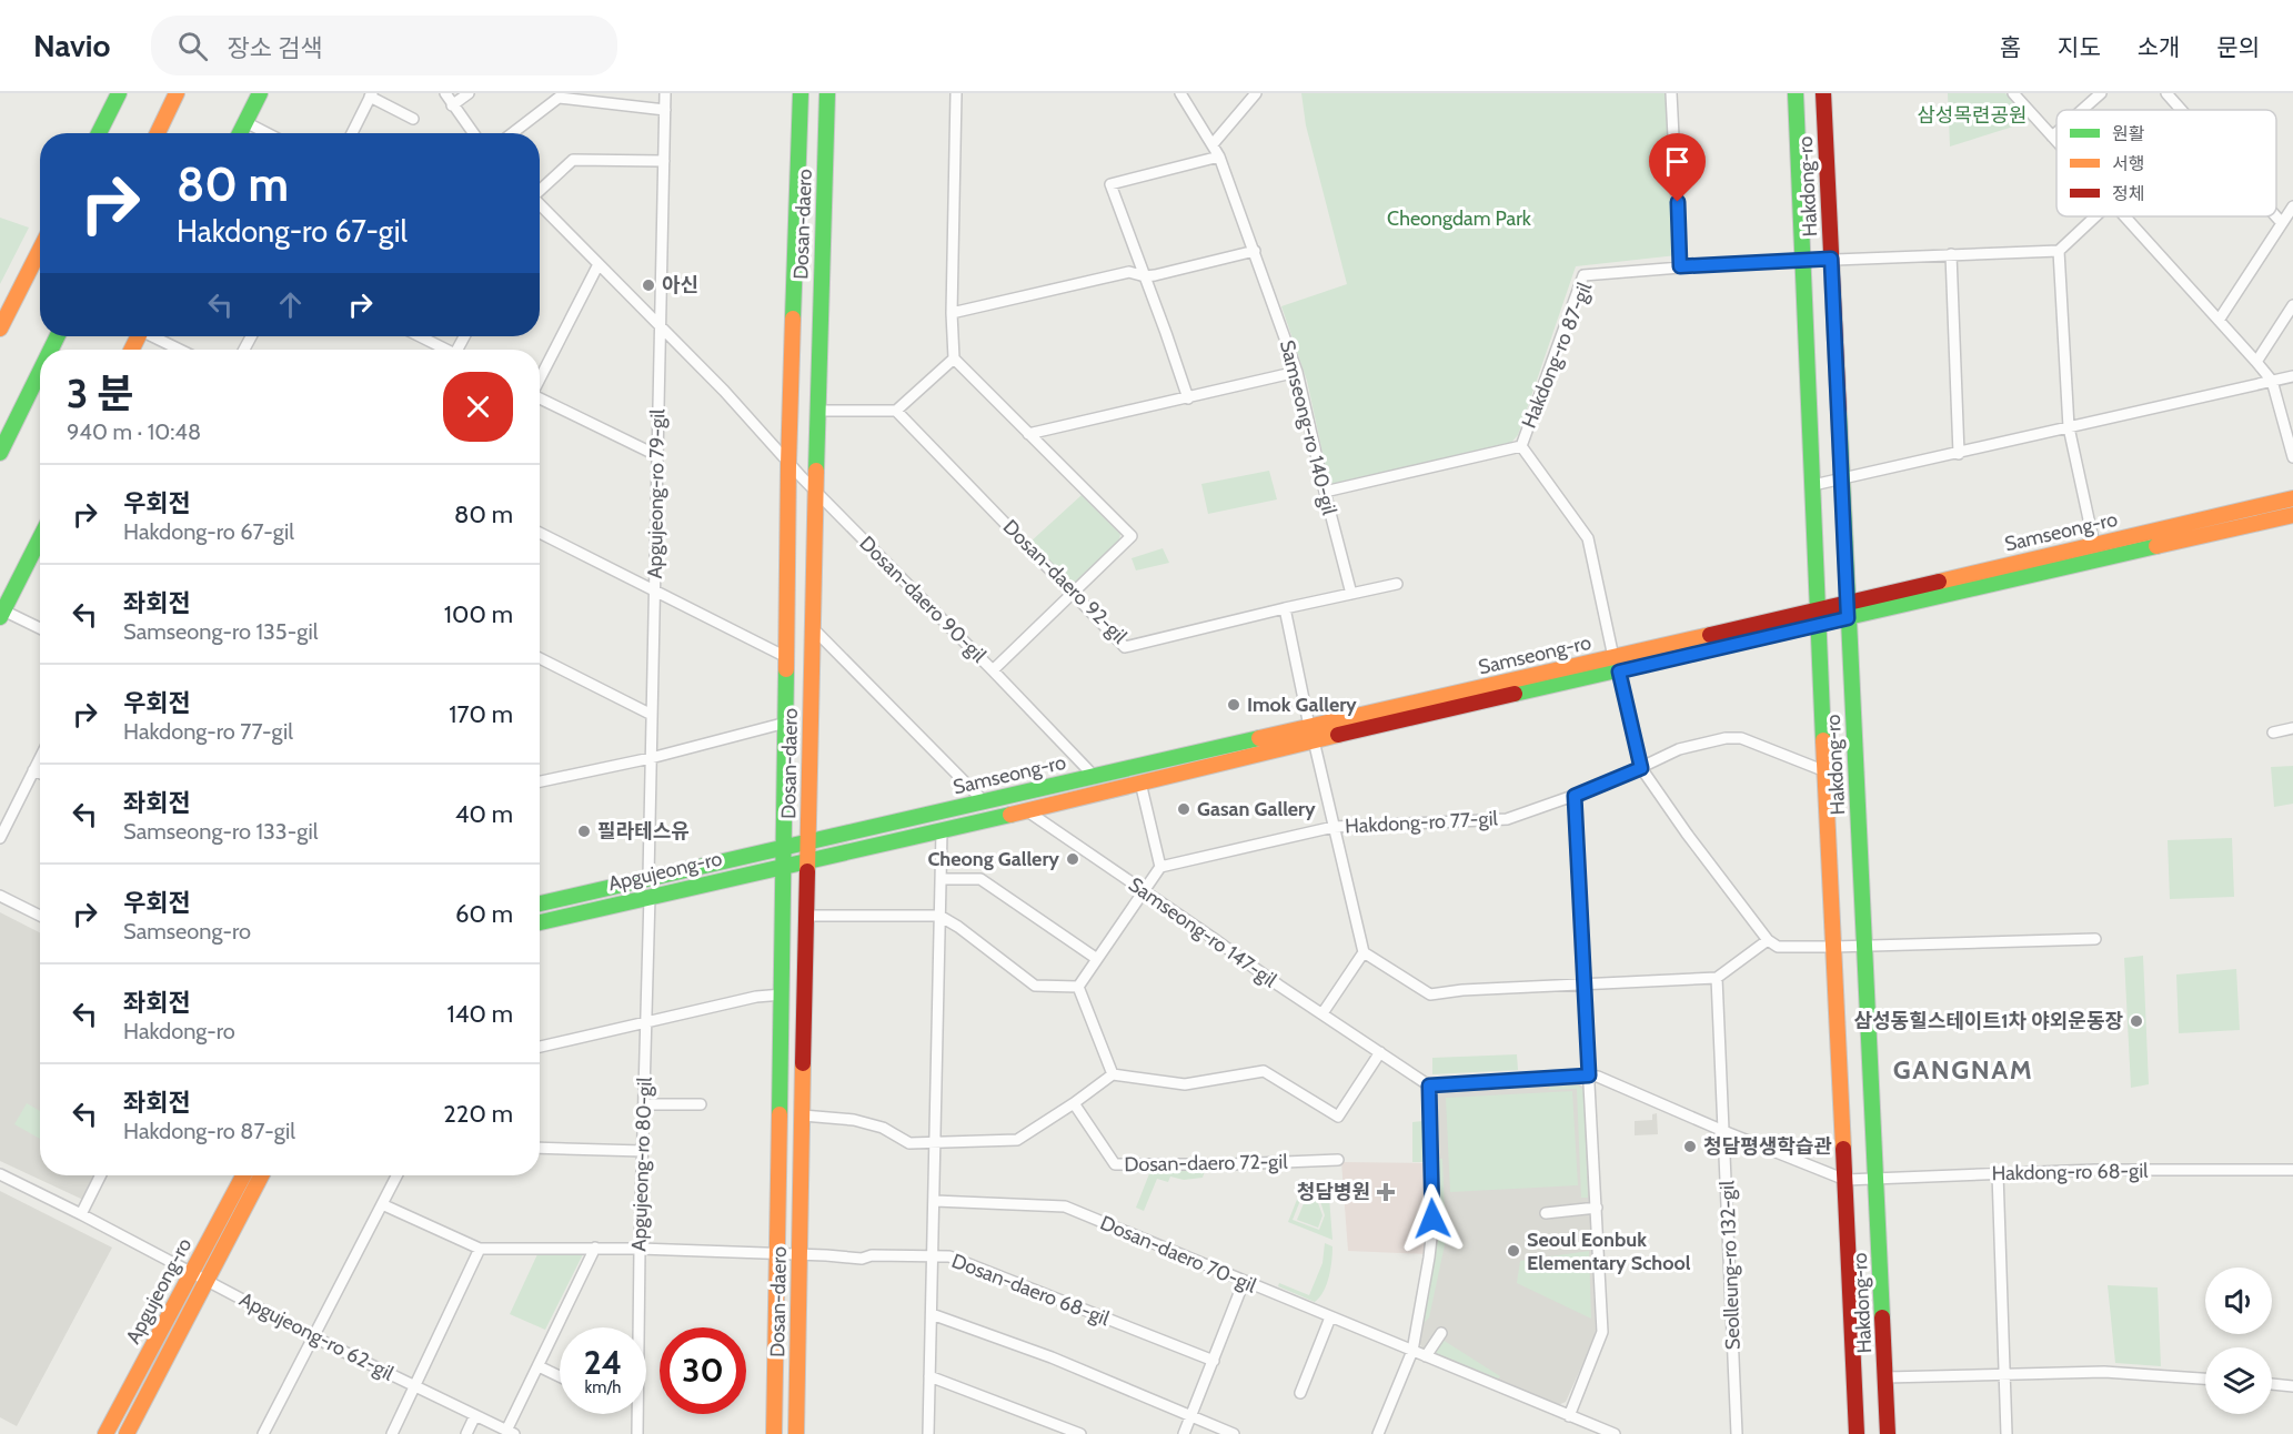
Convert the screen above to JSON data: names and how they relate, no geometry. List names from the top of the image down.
{
  "streets": {
    "main road": [
      "Hakdong-ro",
      "Dosan-daero",
      "Samseong-ro",
      "Apgujeong-ro"
    ],
    "street": [
      "Hakdong-ro 87-gil",
      "Samseong-ro 140-gil",
      "Apgujeong-ro 79-gil",
      "Dosan-daero 92-gil",
      "Dosan-daero 90-gil",
      "Hakdong-ro 77-gil",
      "Samseong-ro 147-gil",
      "Dosan-daero 72-gil",
      "Apgujeong-ro 80-gil",
      "Hakdong-ro 68-gil",
      "Dosan-daero 70-gil",
      "Seolleung-ro 132-gil",
      "Dosan-daero 68-gil",
      "Apgujeong-ro 62-gil"
    ]
  },
  "crossings": [
    ["Hakdong-ro", "Hakdong-ro 87-gil"],
    ["Hakdong-ro", "Samseong-ro"],
    ["Hakdong-ro", "Hakdong-ro 77-gil"],
    ["Hakdong-ro", "Hakdong-ro 68-gil"],
    ["Dosan-daero", "Samseong-ro"],
    ["Dosan-daero", "Dosan-daero 90-gil"],
    ["Dosan-daero", "Apgujeong-ro"],
    ["Dosan-daero", "Dosan-daero 68-gil"],
    ["Hakdong-ro 87-gil", "Samseong-ro 140-gil"],
    ["Samseong-ro 140-gil", "Dosan-daero 92-gil"],
    ["Apgujeong-ro 79-gil", "Dosan-daero 90-gil"],
    ["Apgujeong-ro 79-gil", "Apgujeong-ro"],
    ["Samseong-ro", "Apgujeong-ro"],
    ["Samseong-ro", "Samseong-ro 147-gil"],
    ["Dosan-daero 92-gil", "Dosan-daero 90-gil"],
    ["Apgujeong-ro", "Apgujeong-ro 80-gil"],
    ["Apgujeong-ro", "Apgujeong-ro 62-gil"],
    ["Apgujeong-ro 80-gil", "Dosan-daero 68-gil"],
    ["Dosan-daero 68-gil", "Apgujeong-ro 62-gil"]
  ],
  "districts": ["GANGNAM"],
  "parks": ["삼성목련공원", "Cheongdam Park"],
  "places": {
    "other": [
      "아신",
      "Imok Gallery",
      "Gasan Gallery",
      "필라테스유",
      "Cheong Gallery",
      "삼성동힐스테이트1차 야외운동장",
      "청담평생학습관",
      "Seoul Eonbuk Elementary School"
    ],
    "health": ["청담병원"]
  },
  "legend": ["원활", "서행", "정체"],
  "page": {
    "header": "Navio",
    "search": "장소 검색",
    "nav": [
      "홈",
      "지도",
      "소개",
      "문의"
    ],
    "turn": ["80 m", "Hakdong-ro 67-gil"],
    "heading": ["3 분", "940 m · 10:48"],
    "list": [
      {
        "name": "우회전",
        "note": "Hakdong-ro 67-gil",
        "value": "80 m"
      },
      {
        "name": "좌회전",
        "note": "Samseong-ro 135-gil",
        "value": "100 m"
      },
      {
        "name": "우회전",
        "note": "Hakdong-ro 77-gil",
        "value": "170 m"
      },
      {
        "name": "좌회전",
        "note": "Samseong-ro 133-gil",
        "value": "40 m"
      },
      {
        "name": "우회전",
        "note": "Samseong-ro",
        "value": "60 m"
      },
      {
        "name": "좌회전",
        "note": "Hakdong-ro",
        "value": "140 m"
      },
      {
        "name": "좌회전",
        "note": "Hakdong-ro 87-gil",
        "value": "220 m"
      }
    ],
    "speed": "24 km/h",
    "limit": "30"
  }
}
